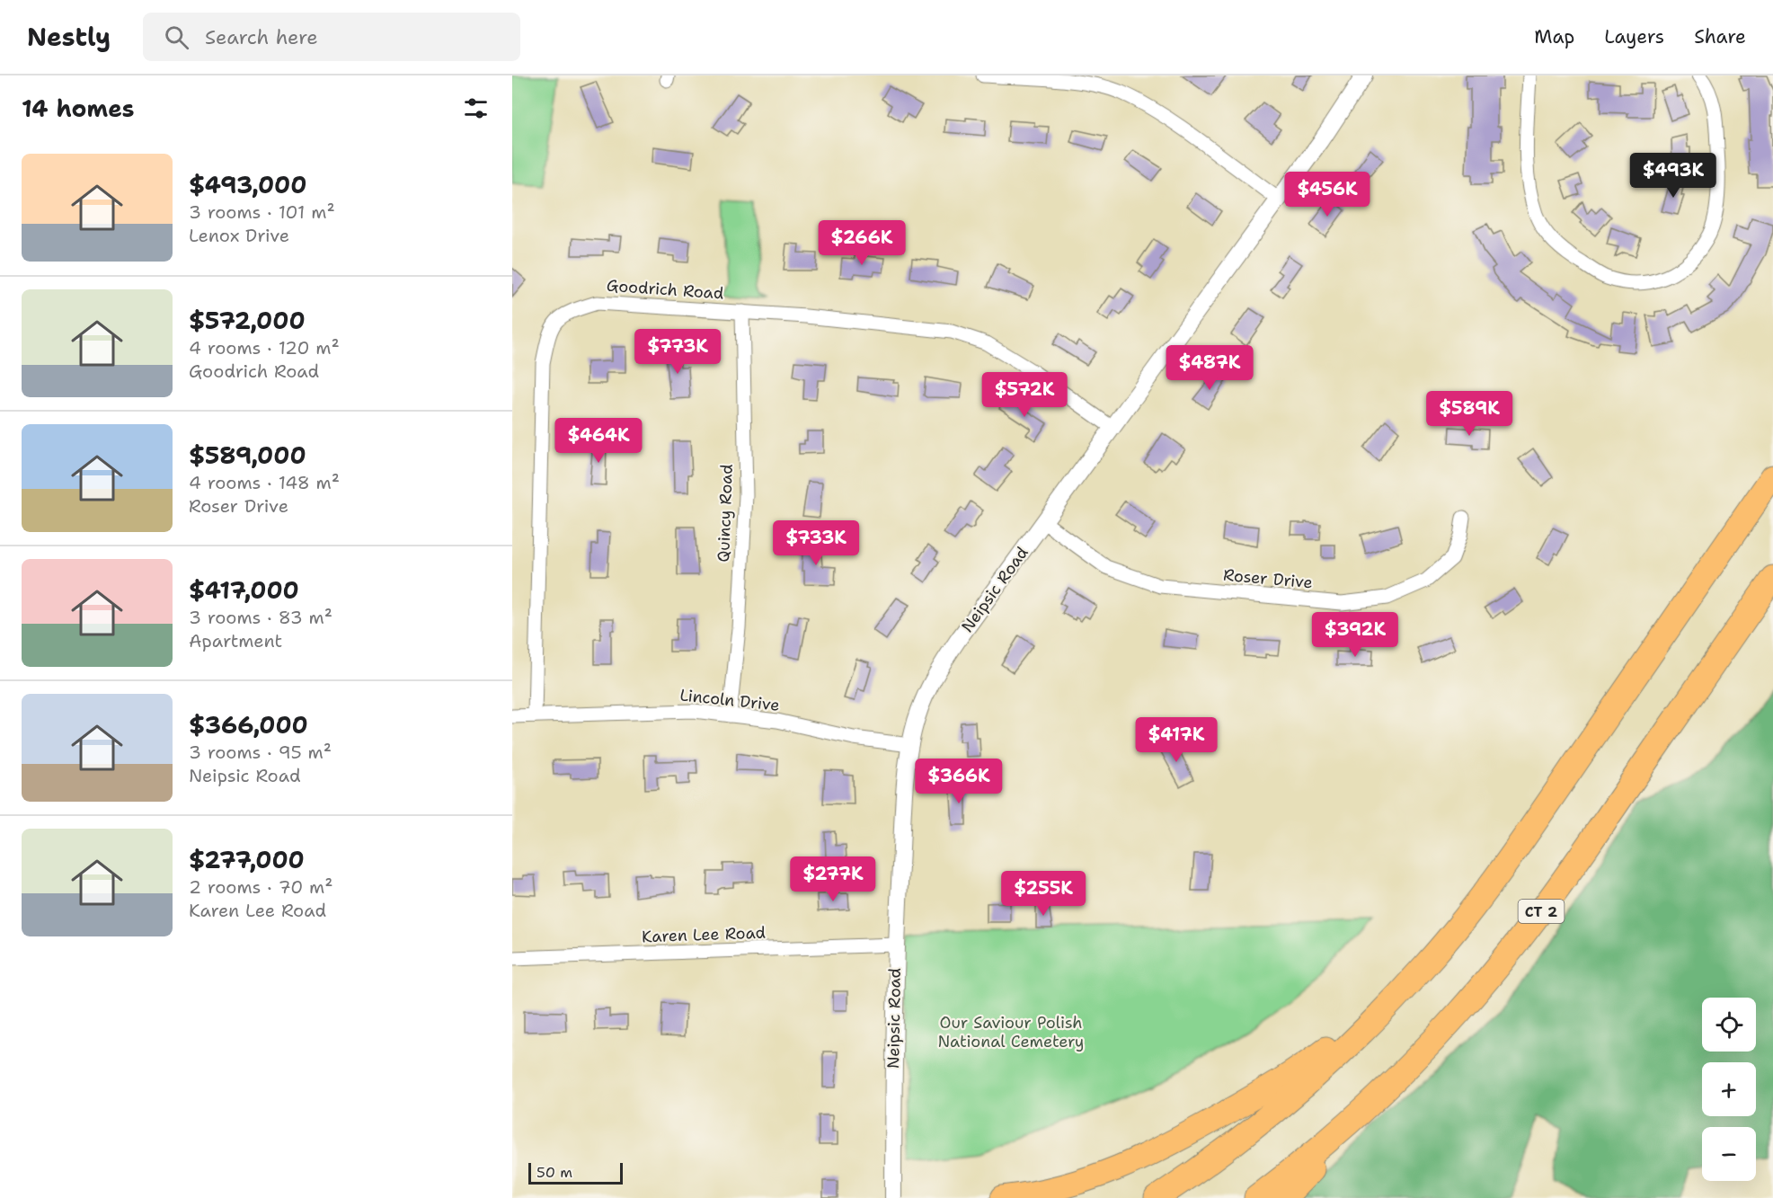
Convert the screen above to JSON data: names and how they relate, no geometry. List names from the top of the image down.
{
  "streets": {
    "highway": ["CT 2"],
    "street": [
      "Goodrich Road",
      "Quincy Road",
      "Roser Drive",
      "Neipsic Road",
      "Lincoln Drive",
      "Karen Lee Road"
    ]
  },
  "crossings": [
    ["Goodrich Road", "Quincy Road"],
    ["Goodrich Road", "Neipsic Road"],
    ["Goodrich Road", "Lincoln Drive"],
    ["Quincy Road", "Lincoln Drive"],
    ["Roser Drive", "Neipsic Road"],
    ["Neipsic Road", "Lincoln Drive"],
    ["Neipsic Road", "Karen Lee Road"]
  ],
  "parks": ["Our Saviour Polish National Cemetery"],
  "scale_bar": "50 m",
  "page": {
    "header": "Nestly",
    "search": "Search here",
    "nav": ["Map", "Layers", "Share"],
    "heading": "14 homes",
    "list": [
      {
        "name": "$493,000",
        "note": "3 rooms · 101 m² · Lenox Drive"
      },
      {
        "name": "$572,000",
        "note": "4 rooms · 120 m² · Goodrich Road"
      },
      {
        "name": "$589,000",
        "note": "4 rooms · 148 m² · Roser Drive"
      },
      {
        "name": "$417,000",
        "note": "3 rooms · 83 m² · Apartment"
      },
      {
        "name": "$366,000",
        "note": "3 rooms · 95 m² · Neipsic Road"
      },
      {
        "name": "$277,000",
        "note": "2 rooms · 70 m² · Karen Lee Road"
      }
    ],
    "price": [
      "$493K",
      "$456K",
      "$266K",
      "$773K",
      "$487K",
      "$572K",
      "$589K",
      "$464K",
      "$733K",
      "$392K",
      "$417K",
      "$366K",
      "$277K",
      "$255K"
    ],
    "map_buttons": ["+", "−"],
    "scale": "50 m"
  }
}
